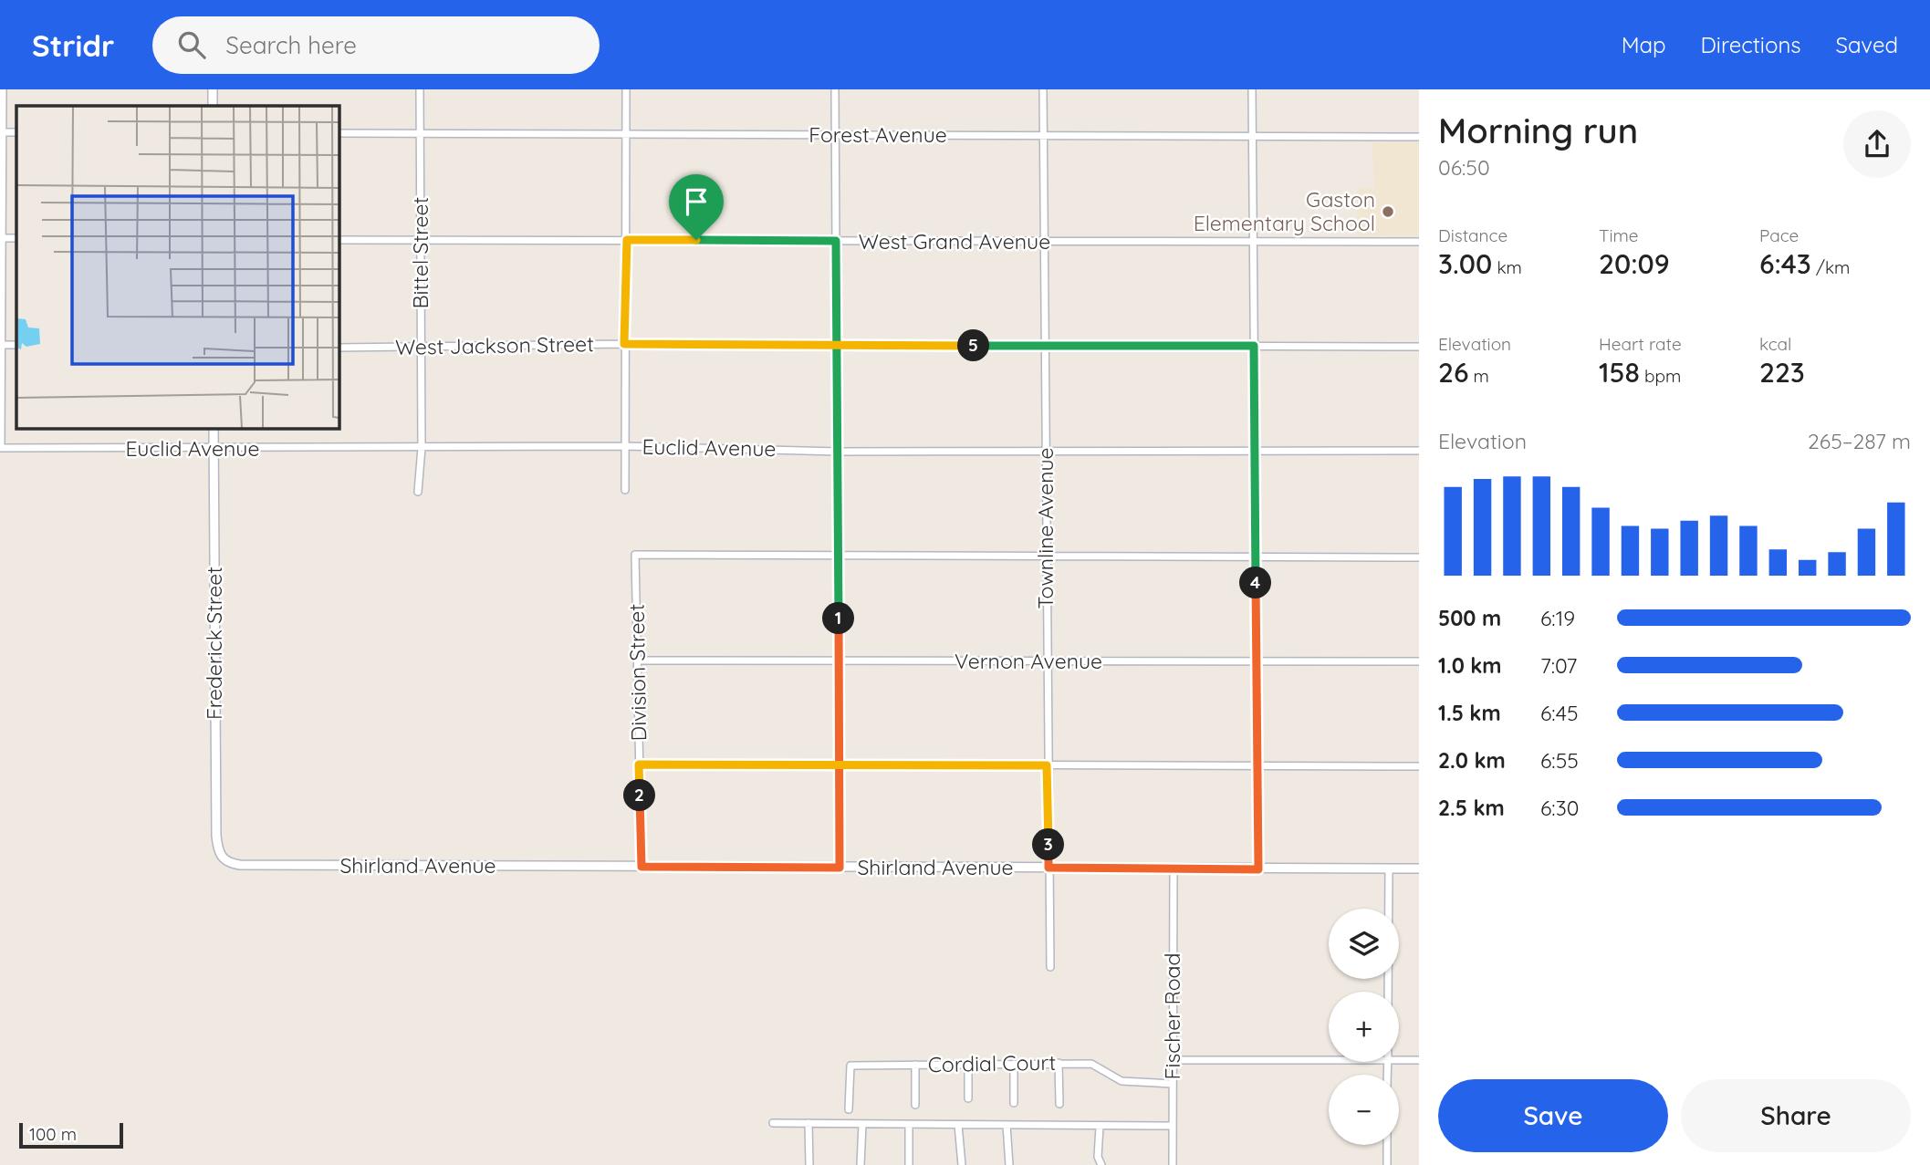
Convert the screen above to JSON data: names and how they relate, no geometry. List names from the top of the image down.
{
  "streets": {
    "street": [
      "Forest Avenue",
      "West Grand Avenue",
      "Bittel Street",
      "West Jackson Street",
      "Euclid Avenue",
      "Townline Avenue",
      "Frederick Street",
      "Vernon Avenue",
      "Division Street",
      "Shirland Avenue",
      "Fischer Road",
      "Cordial Court"
    ]
  },
  "crossings": [
    ["Forest Avenue", "Bittel Street"],
    ["Forest Avenue", "Townline Avenue"],
    ["West Grand Avenue", "Bittel Street"],
    ["West Grand Avenue", "Townline Avenue"],
    ["Bittel Street", "West Jackson Street"],
    ["Bittel Street", "Euclid Avenue"],
    ["West Jackson Street", "Townline Avenue"],
    ["Euclid Avenue", "Townline Avenue"],
    ["Euclid Avenue", "Frederick Street"],
    ["Townline Avenue", "Vernon Avenue"],
    ["Townline Avenue", "Shirland Avenue"],
    ["Frederick Street", "Shirland Avenue"],
    ["Vernon Avenue", "Division Street"],
    ["Division Street", "Shirland Avenue"],
    ["Shirland Avenue", "Fischer Road"],
    ["Fischer Road", "Cordial Court"]
  ],
  "places": ["Gaston Elementary School"],
  "scale_bar": "100 m",
  "page": {
    "header": "Stridr",
    "search": "Search here",
    "nav": ["Map", "Directions", "Saved"],
    "heading": ["Morning run", "06:50"],
    "stats": [
      ["Distance", "3.00 km"],
      ["Time", "20:09"],
      ["Pace", "6:43 /km"],
      ["Elevation", "26 m"],
      ["Heart rate", "158 bpm"],
      ["kcal", "223"]
    ],
    "pins": [
      "5",
      "4",
      "1",
      "2",
      "3"
    ],
    "chart": ["Elevation", "265–287 m"],
    "list": [
      {
        "name": "500 m",
        "note": "6:19"
      },
      {
        "name": "1.0 km",
        "note": "7:07"
      },
      {
        "name": "1.5 km",
        "note": "6:45"
      },
      {
        "name": "2.0 km",
        "note": "6:55"
      },
      {
        "name": "2.5 km",
        "note": "6:30"
      }
    ],
    "map_buttons": ["+", "−"],
    "buttons": ["Save", "Share"],
    "scale": "100 m"
  }
}
